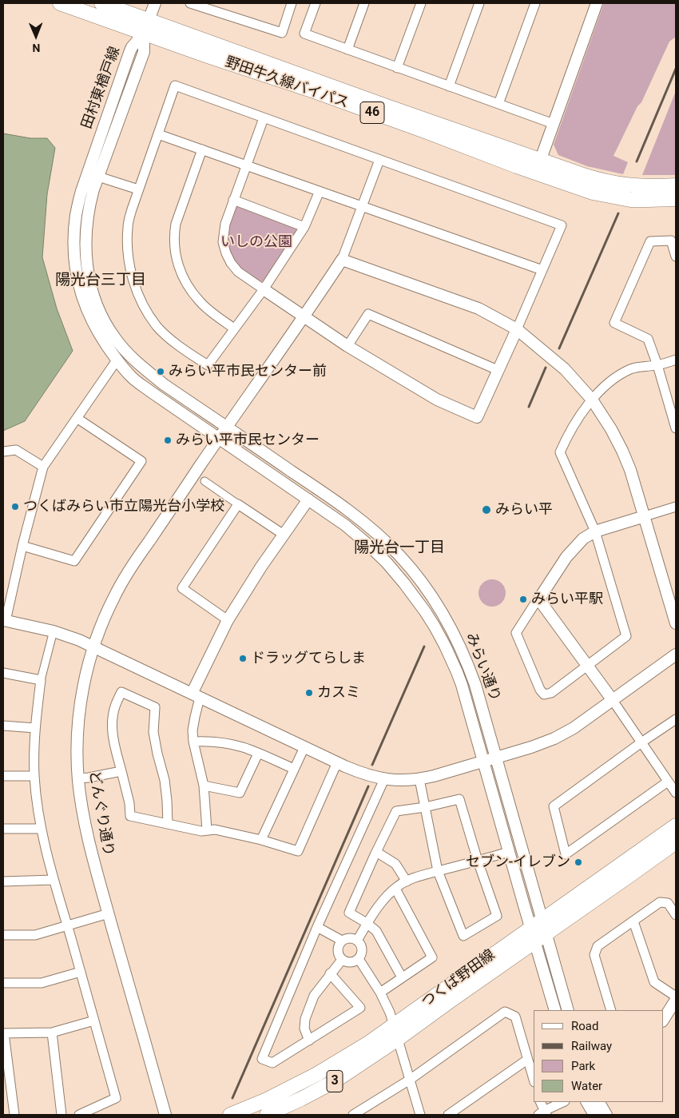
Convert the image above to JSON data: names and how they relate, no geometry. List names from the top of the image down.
{
  "streets": {
    "main road": [
      "野田牛久線バイパス",
      "46",
      "つくば野田線",
      "3"
    ],
    "street": ["田村東楢戸線", "みらい通り", "どんぐり通り"]
  },
  "crossings": [
    ["野田牛久線バイパス", "田村東楢戸線"],
    ["田村東楢戸線", "みらい通り"],
    ["田村東楢戸線", "どんぐり通り"],
    ["みらい通り", "どんぐり通り"],
    ["みらい通り", "つくば野田線"]
  ],
  "districts": ["陽光台三丁目", "陽光台一丁目"],
  "parks": ["いしの公園"],
  "places": [
    "みらい平市民センター前",
    "みらい平市民センター",
    "つくばみらい市立陽光台小学校",
    "みらい平",
    "みらい平駅",
    "ドラッグてらしま",
    "カスミ",
    "セブン-イレブン"
  ],
  "legend": [
    "Road",
    "Railway",
    "Park",
    "Water"
  ],
  "north": "bottom"
}
